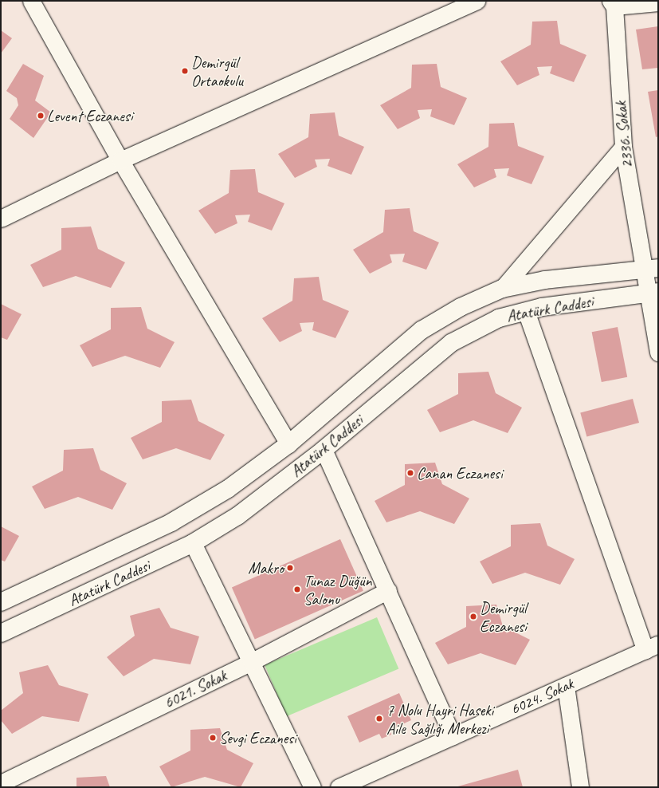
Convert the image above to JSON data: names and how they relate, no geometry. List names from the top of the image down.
{
  "streets": {
    "main road": ["Atatürk Caddesi"],
    "street": ["2336. Sokak", "6021. Sokak", "6024. Sokak"]
  },
  "crossings": [
    ["2336. Sokak", "Atatürk Caddesi"]
  ],
  "places": [
    "Demirgül Ortaokulu",
    "Levent Eczanesi",
    "Canan Eczanesi",
    "Makro",
    "Tunaz Düğün Salonu",
    "Demirgül Eczanesi",
    "7 Nolu Hayri Haseki Aile Sağlığı Merkezi",
    "Sevgi Eczanesi"
  ]
}
